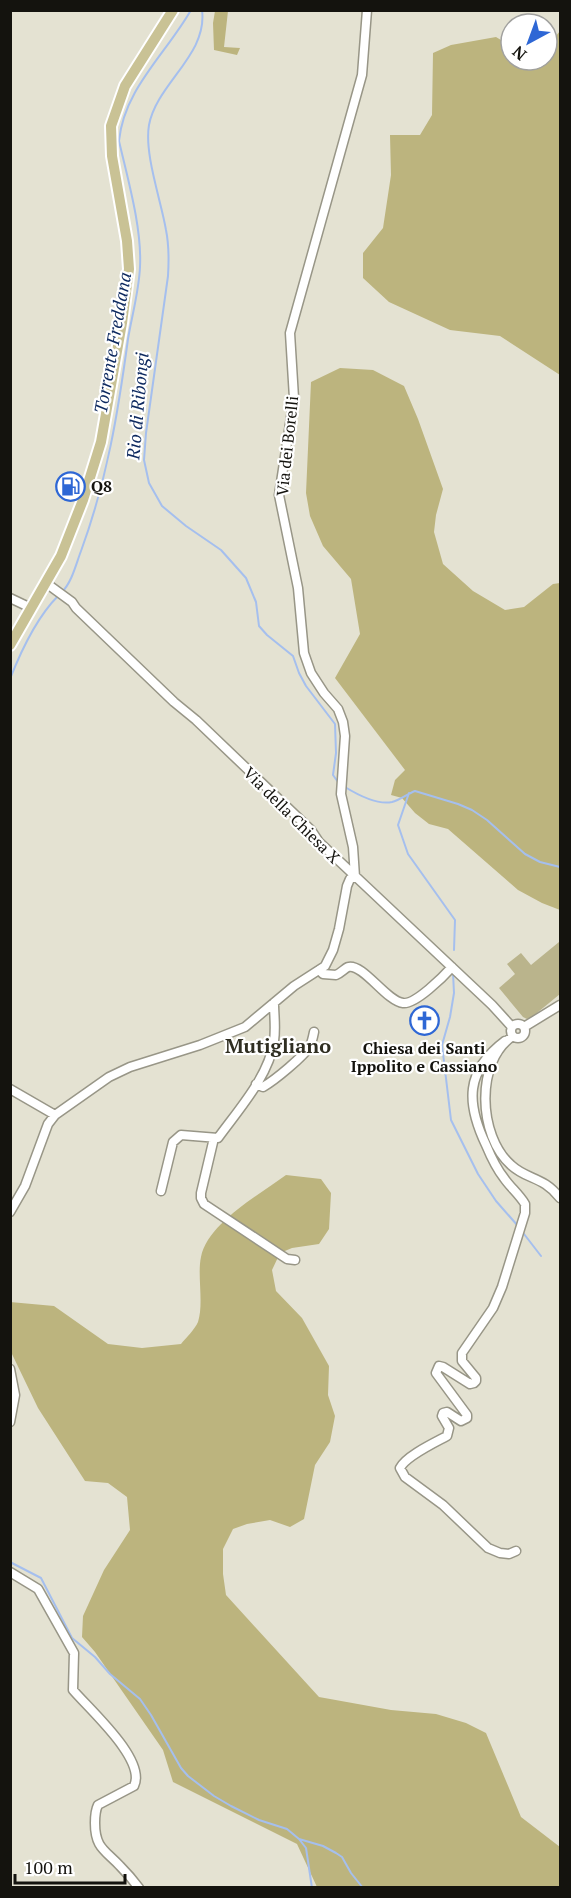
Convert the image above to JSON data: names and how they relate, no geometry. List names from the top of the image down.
{
  "streets": {
    "street": ["Via dei Borelli", "Via della Chiesa X"]
  },
  "crossings": [
    ["Via dei Borelli", "Via della Chiesa X"]
  ],
  "districts": ["Mutigliano"],
  "water": ["Torrente Freddana", "Rio di Ribongi"],
  "places": {
    "fuel station": ["Q8"],
    "church": ["Chiesa dei Santi Ippolito e Cassiano"]
  },
  "scale_bar": "100 m",
  "north": "bottom left"
}
